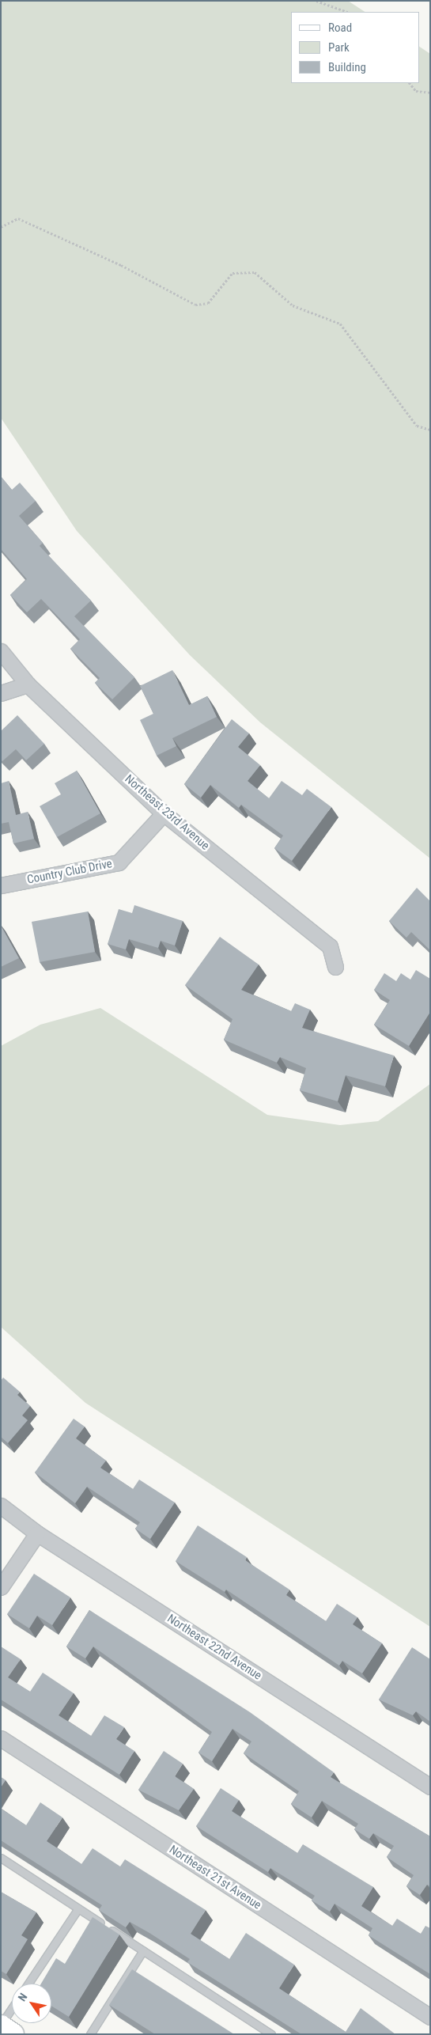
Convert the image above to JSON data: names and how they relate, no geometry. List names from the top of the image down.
{
  "streets": {
    "street": [
      "Northeast 23rd Avenue",
      "Country Club Drive",
      "Northeast 22nd Avenue",
      "Northeast 21st Avenue"
    ]
  },
  "crossings": [
    ["Northeast 23rd Avenue", "Country Club Drive"]
  ],
  "legend": ["Road", "Park", "Building"],
  "north": "top left"
}
